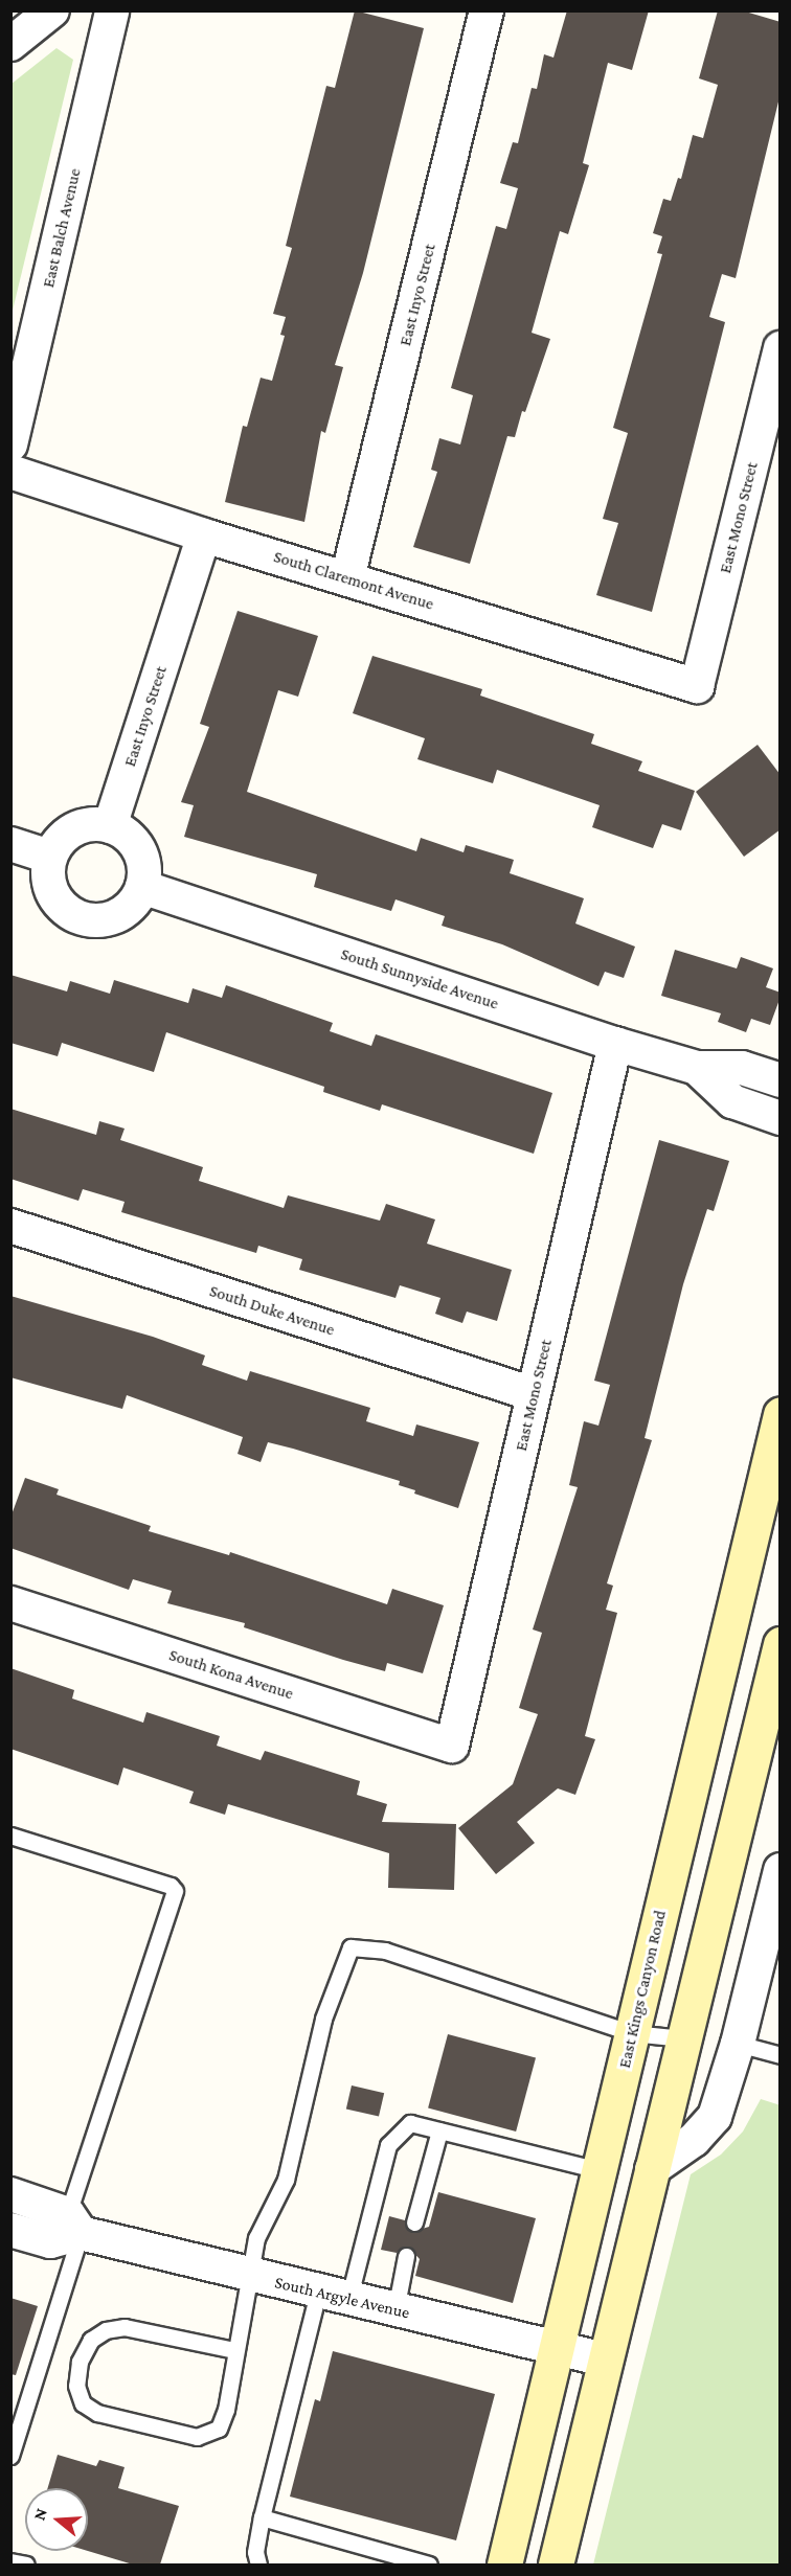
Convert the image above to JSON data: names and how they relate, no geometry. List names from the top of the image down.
{
  "streets": {
    "main road": ["East Kings Canyon Road"],
    "street": [
      "East Balch Avenue",
      "East Inyo Street",
      "East Mono Street",
      "South Claremont Avenue",
      "South Sunnyside Avenue",
      "South Duke Avenue",
      "South Kona Avenue",
      "South Argyle Avenue"
    ]
  },
  "crossings": [
    ["East Inyo Street", "South Claremont Avenue"],
    ["East Inyo Street", "South Sunnyside Avenue"],
    ["East Mono Street", "South Claremont Avenue"],
    ["East Mono Street", "South Sunnyside Avenue"],
    ["East Mono Street", "South Duke Avenue"],
    ["East Mono Street", "South Kona Avenue"],
    ["East Kings Canyon Road", "South Argyle Avenue"]
  ],
  "north": "left"
}
